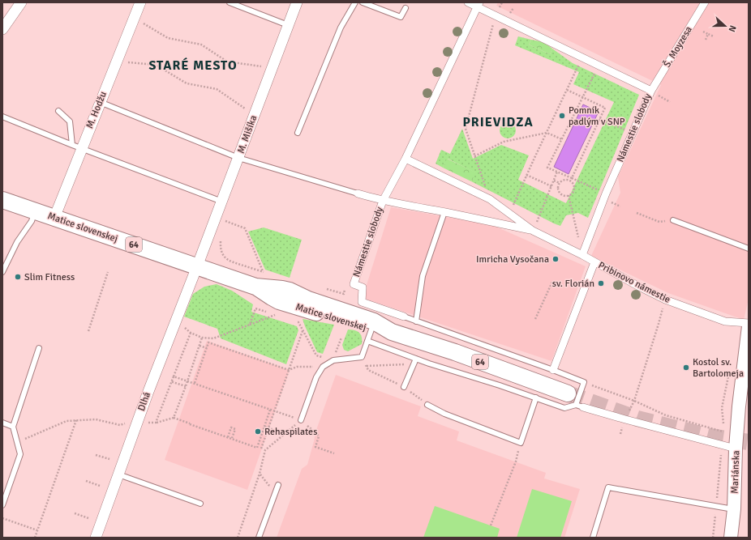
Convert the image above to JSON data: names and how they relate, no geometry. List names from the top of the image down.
{
  "streets": {
    "main road": ["Matice slovenskej", "64"],
    "street": [
      "Š. Moyzesa",
      "M. Hodžu",
      "Námestie slobody",
      "M. Mišíka",
      "Pribinovo námestie",
      "Dlhá",
      "Mariánska"
    ]
  },
  "crossings": [
    ["Š. Moyzesa", "Námestie slobody"],
    ["M. Hodžu", "Matice slovenskej"],
    ["Námestie slobody", "Pribinovo námestie"],
    ["M. Mišíka", "Matice slovenskej"],
    ["M. Mišíka", "Dlhá"],
    ["Matice slovenskej", "Dlhá"]
  ],
  "districts": ["STARÉ MESTO", "PRIEVIDZA"],
  "places": [
    "Pomník padlým v SNP",
    "Imricha Vysočana",
    "Slim Fitness",
    "sv. Florián",
    "Kostol sv. Bartolomeja",
    "Rehaspilates"
  ],
  "north": "right"
}
